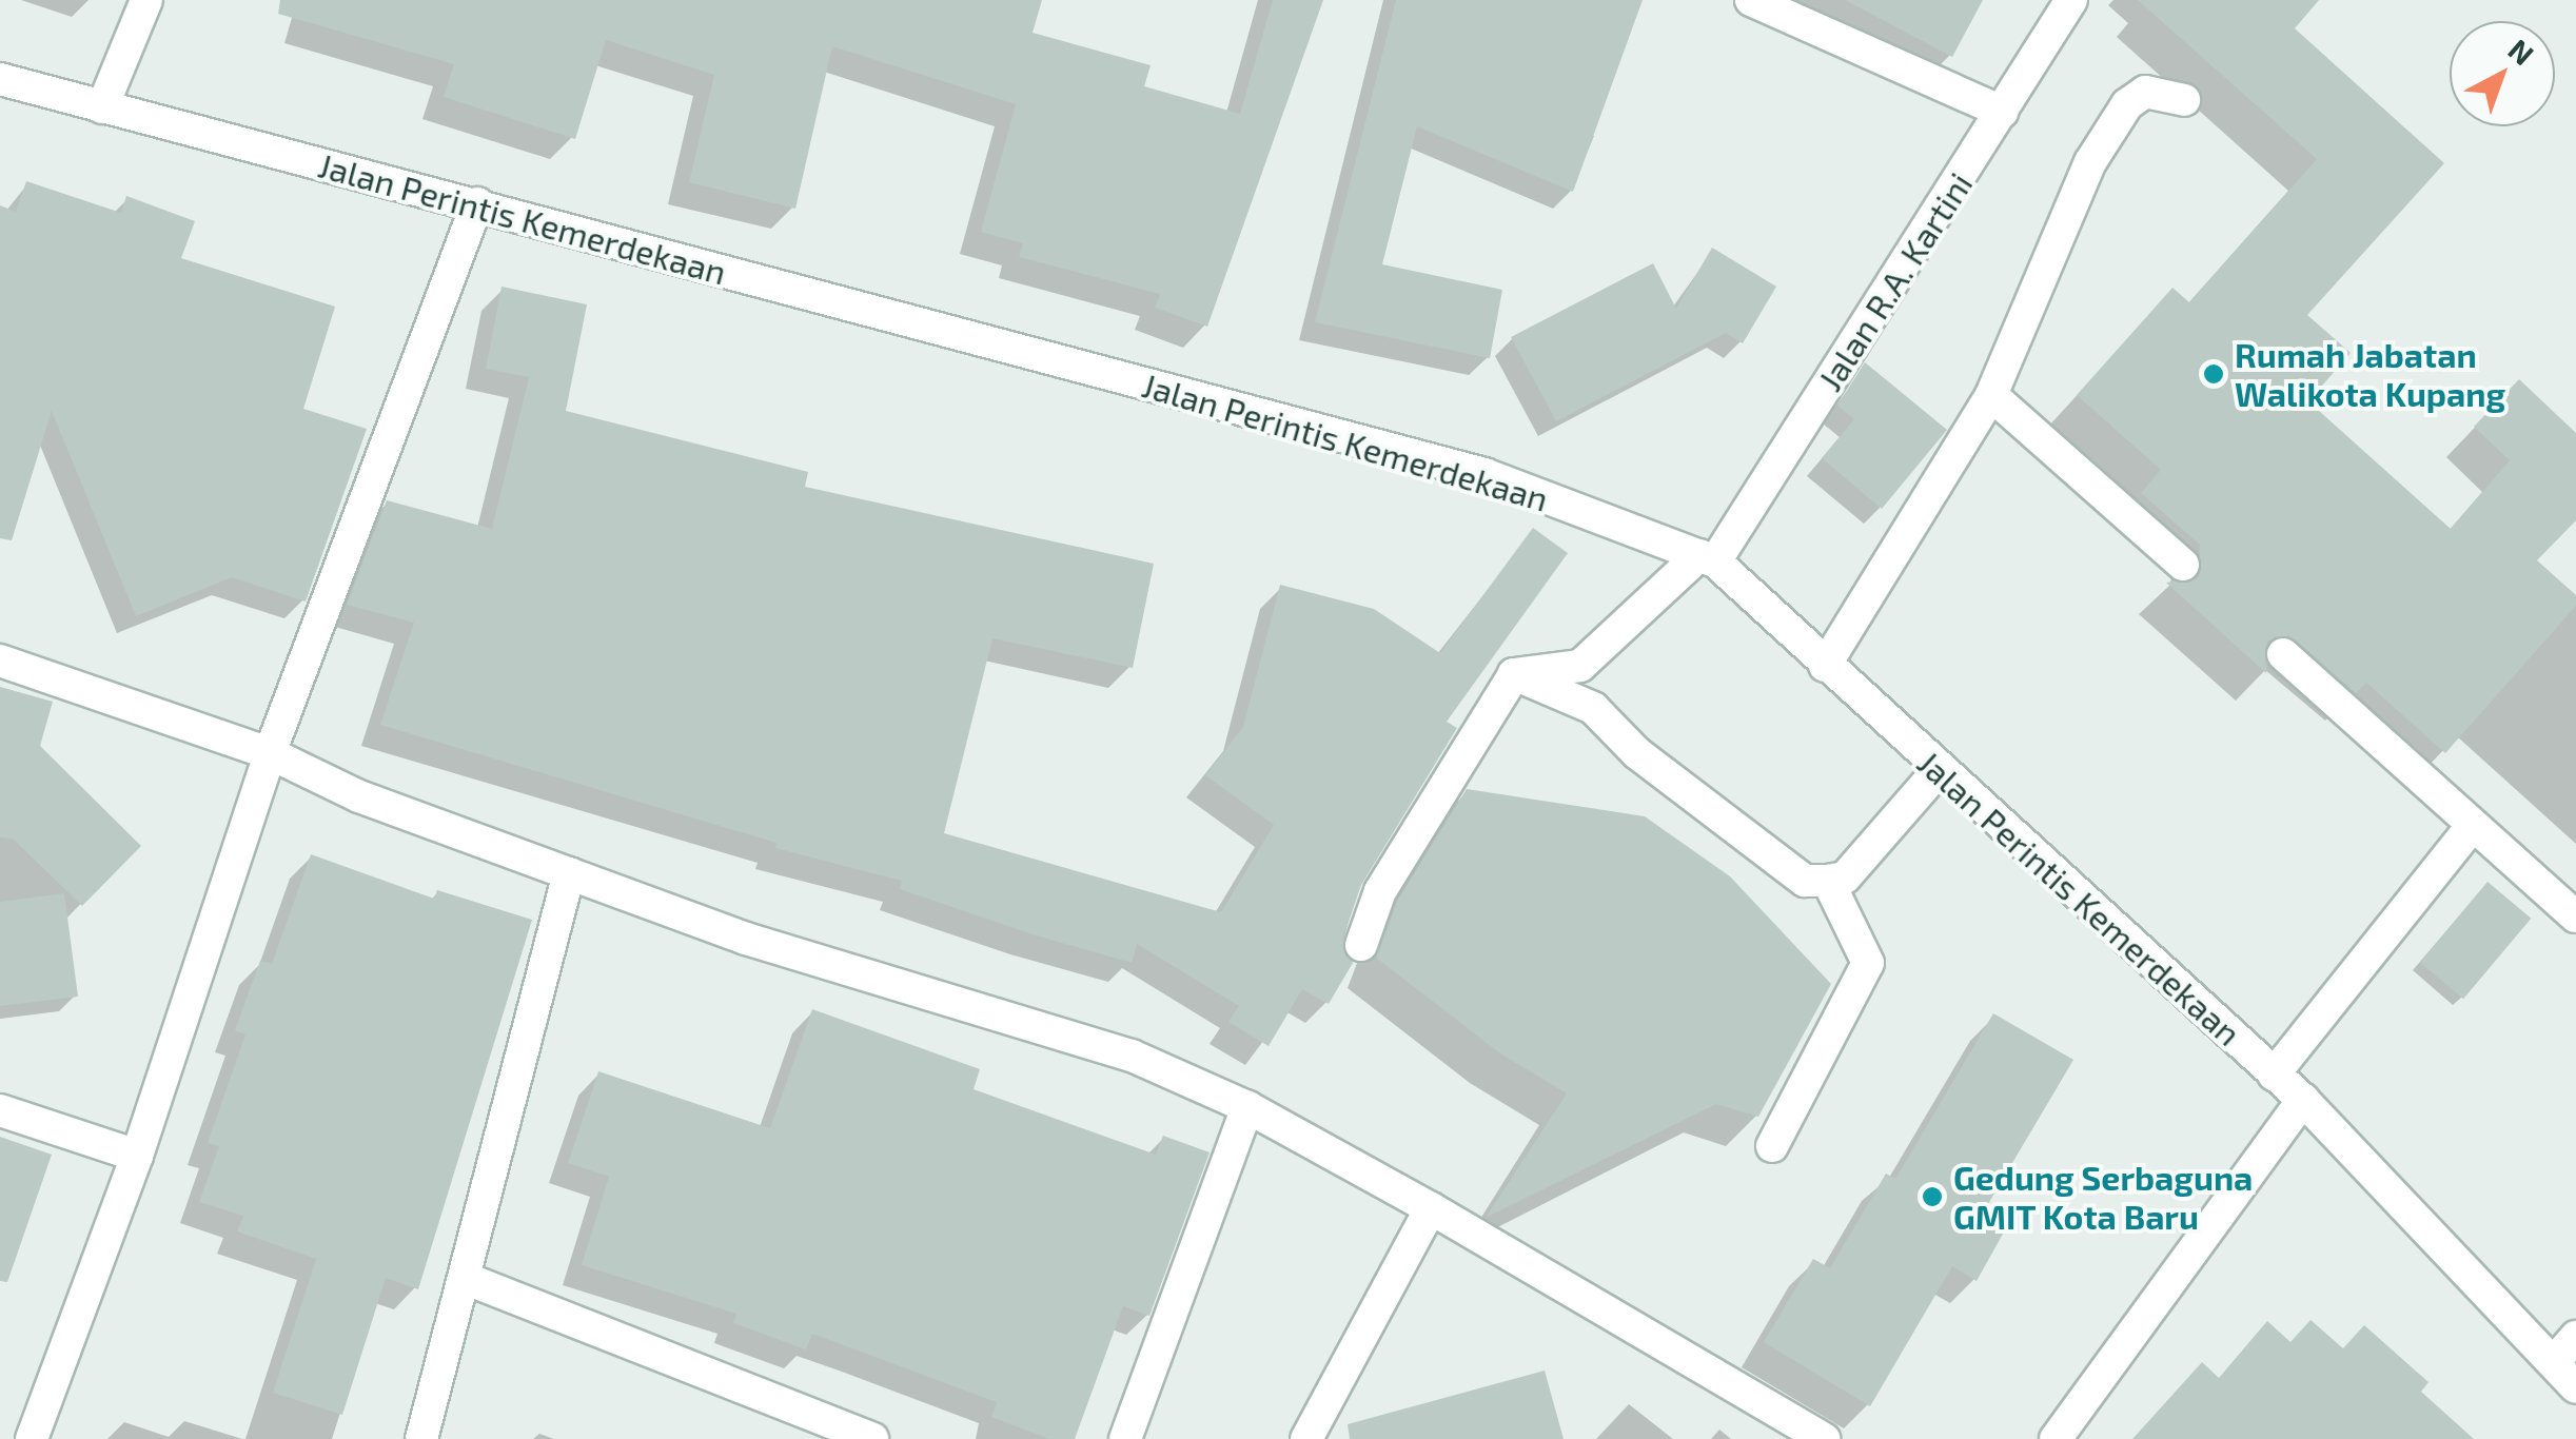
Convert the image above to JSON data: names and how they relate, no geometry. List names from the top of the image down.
{
  "streets": {
    "street": ["Jalan Perintis Kemerdekaan", "Jalan R.A. Kartini"]
  },
  "crossings": [
    ["Jalan Perintis Kemerdekaan", "Jalan R.A. Kartini"]
  ],
  "places": ["Rumah Jabatan Walikota Kupang", "Gedung Serbaguna GMIT Kota Baru"],
  "north": "top right"
}
